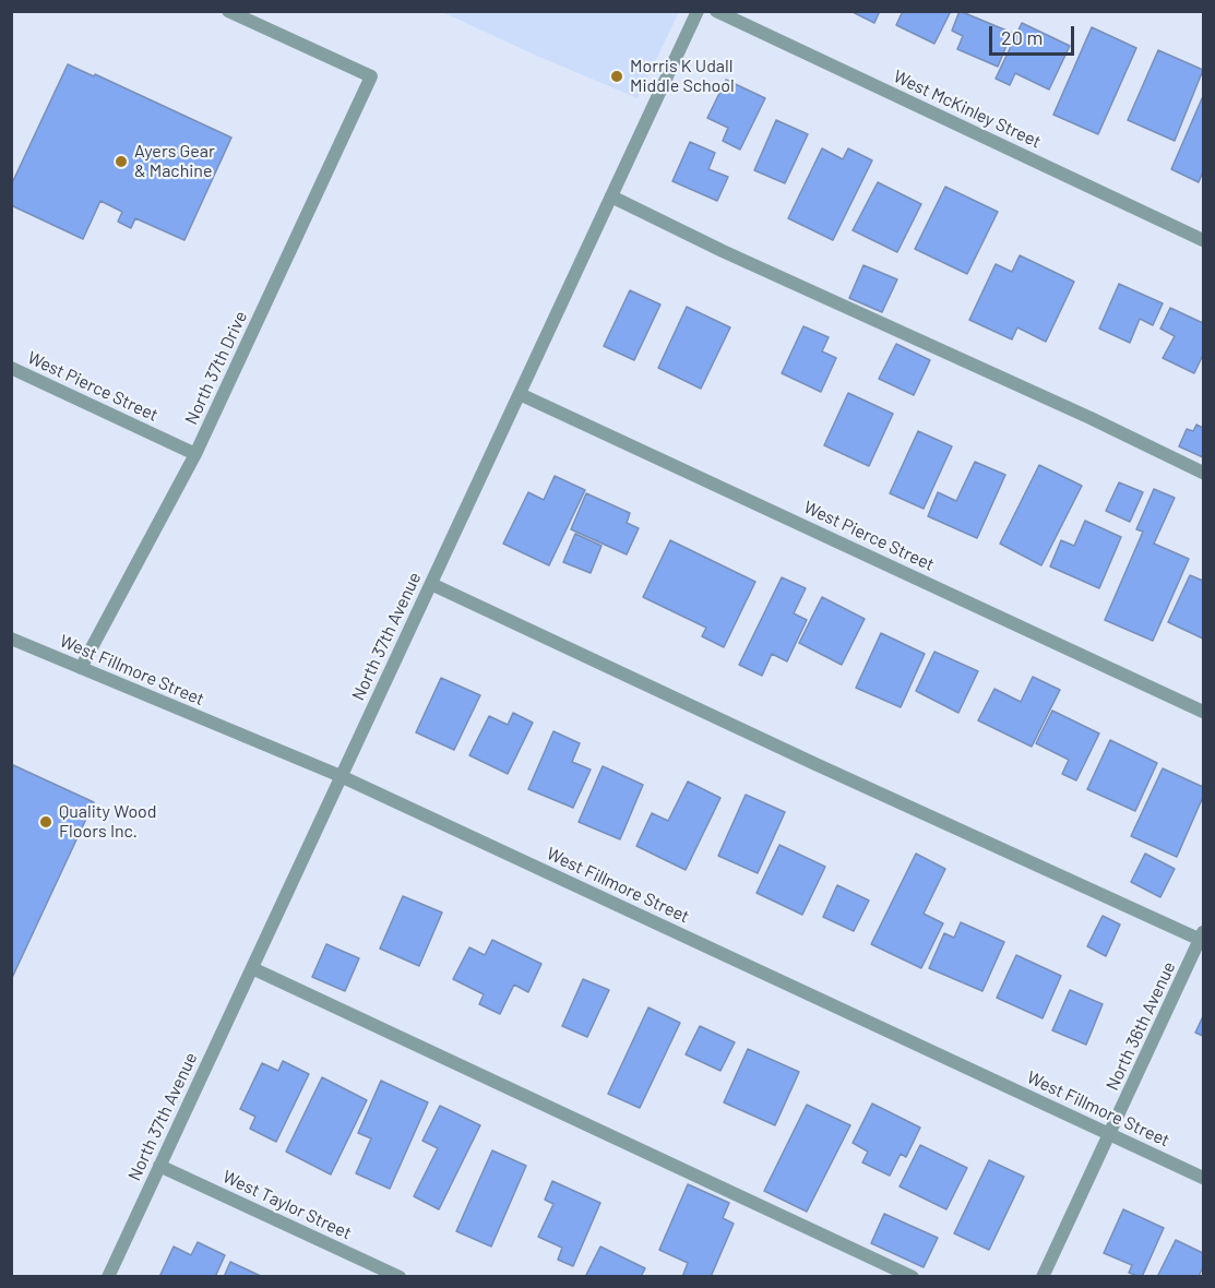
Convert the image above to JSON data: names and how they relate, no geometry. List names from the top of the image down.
{
  "streets": {
    "street": [
      "West McKinley Street",
      "North 37th Drive",
      "West Pierce Street",
      "North 37th Avenue",
      "West Fillmore Street",
      "North 36th Avenue",
      "West Taylor Street"
    ]
  },
  "crossings": [
    ["North 37th Drive", "West Pierce Street"],
    ["North 37th Drive", "West Fillmore Street"],
    ["West Pierce Street", "North 37th Avenue"],
    ["North 37th Avenue", "West Fillmore Street"],
    ["North 37th Avenue", "West Taylor Street"],
    ["West Fillmore Street", "North 36th Avenue"]
  ],
  "places": ["Morris K Udall Middle School", "Ayers Gear & Machine", "Quality Wood Floors Inc."],
  "scale_bar": "20 m"
}
